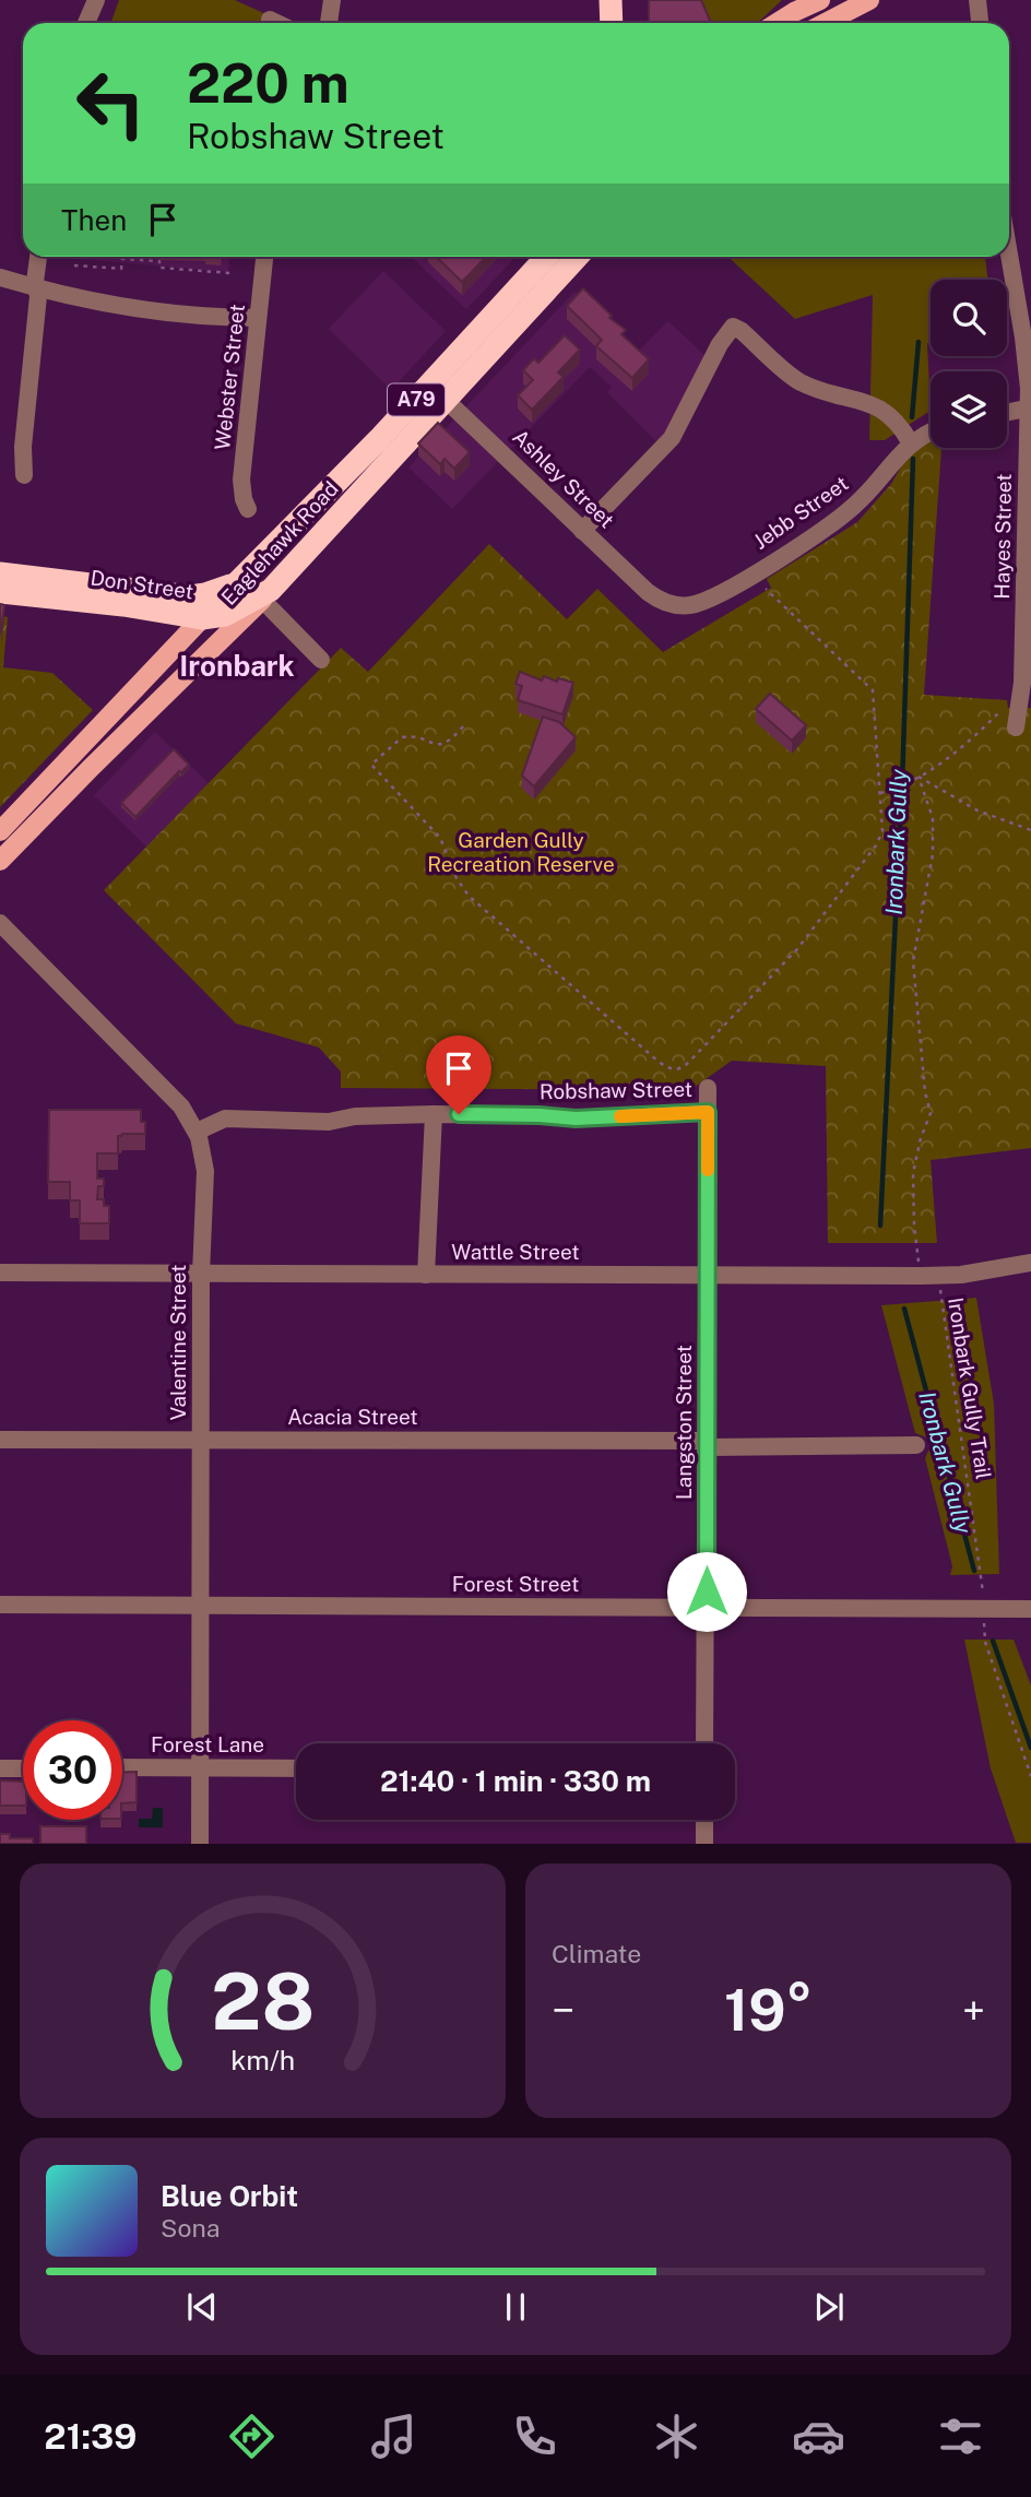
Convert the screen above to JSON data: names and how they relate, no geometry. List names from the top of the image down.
{
  "streets": {
    "highway": ["A79", "Eaglehawk Road", "Don Street"],
    "street": [
      "Webster Street",
      "Ashley Street",
      "Jebb Street",
      "Hayes Street",
      "Robshaw Street",
      "Wattle Street",
      "Valentine Street",
      "Acacia Street",
      "Langston Street",
      "Forest Street",
      "Forest Lane"
    ],
    "path": ["Ironbark Gully Trail"]
  },
  "crossings": [
    ["Ashley Street", "Jebb Street"],
    ["Ashley Street", "Eaglehawk Road"],
    ["Eaglehawk Road", "Don Street"],
    ["Robshaw Street", "Valentine Street"],
    ["Robshaw Street", "Langston Street"],
    ["Wattle Street", "Valentine Street"],
    ["Wattle Street", "Ironbark Gully Trail"],
    ["Wattle Street", "Langston Street"],
    ["Valentine Street", "Acacia Street"],
    ["Valentine Street", "Forest Street"],
    ["Valentine Street", "Forest Lane"],
    ["Ironbark Gully Trail", "Forest Street"],
    ["Acacia Street", "Langston Street"],
    ["Langston Street", "Forest Street"]
  ],
  "districts": ["Ironbark"],
  "water": ["Ironbark Gully"],
  "parks": ["Garden Gully Recreation Reserve"],
  "page": {
    "turn": ["220 m", "Robshaw Street"],
    "then": "Then",
    "limit": "30",
    "trip": "21:40 · 1 min · 330 m",
    "tile": "Climate",
    "heat": ["−", "19°", "+"],
    "song": ["Blue Orbit", "Sona"],
    "tabs": "21:39",
    "gauge": ["28", "km/h"]
  }
}
